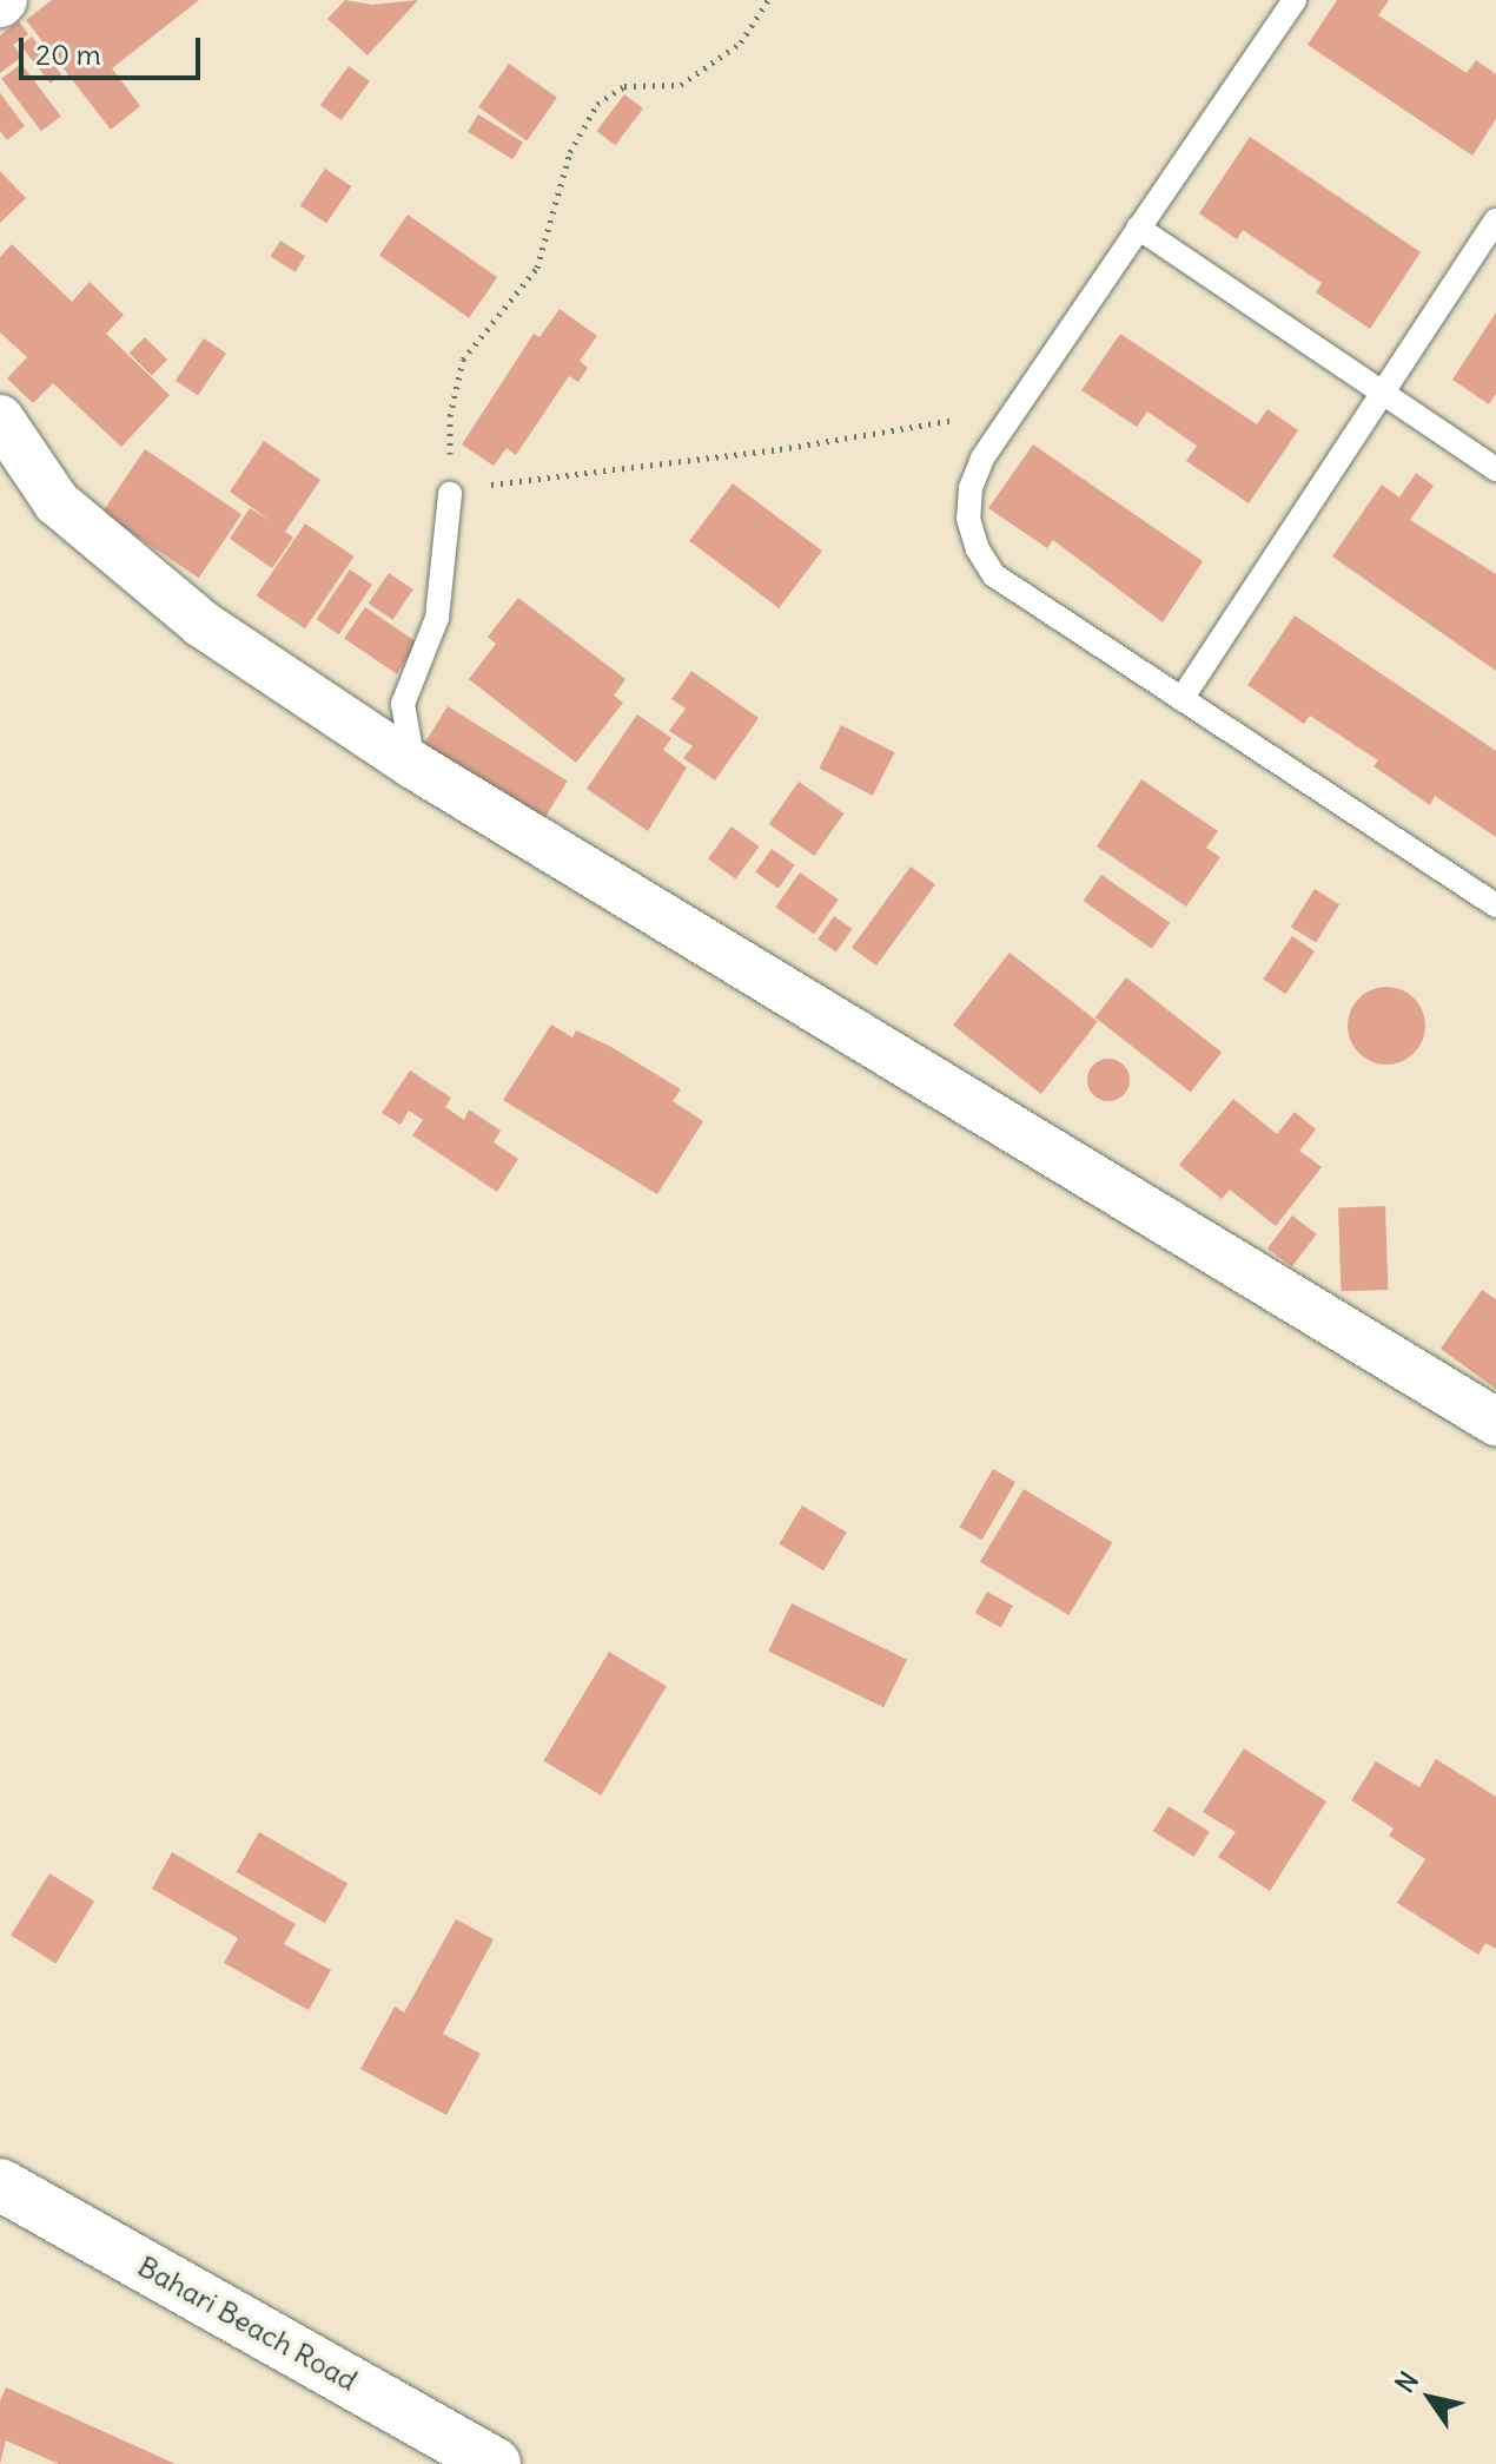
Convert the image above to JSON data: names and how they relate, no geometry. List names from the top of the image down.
{
  "streets": {
    "street": ["Bahari Beach Road"]
  },
  "scale_bar": "20 m",
  "north": "top left"
}
